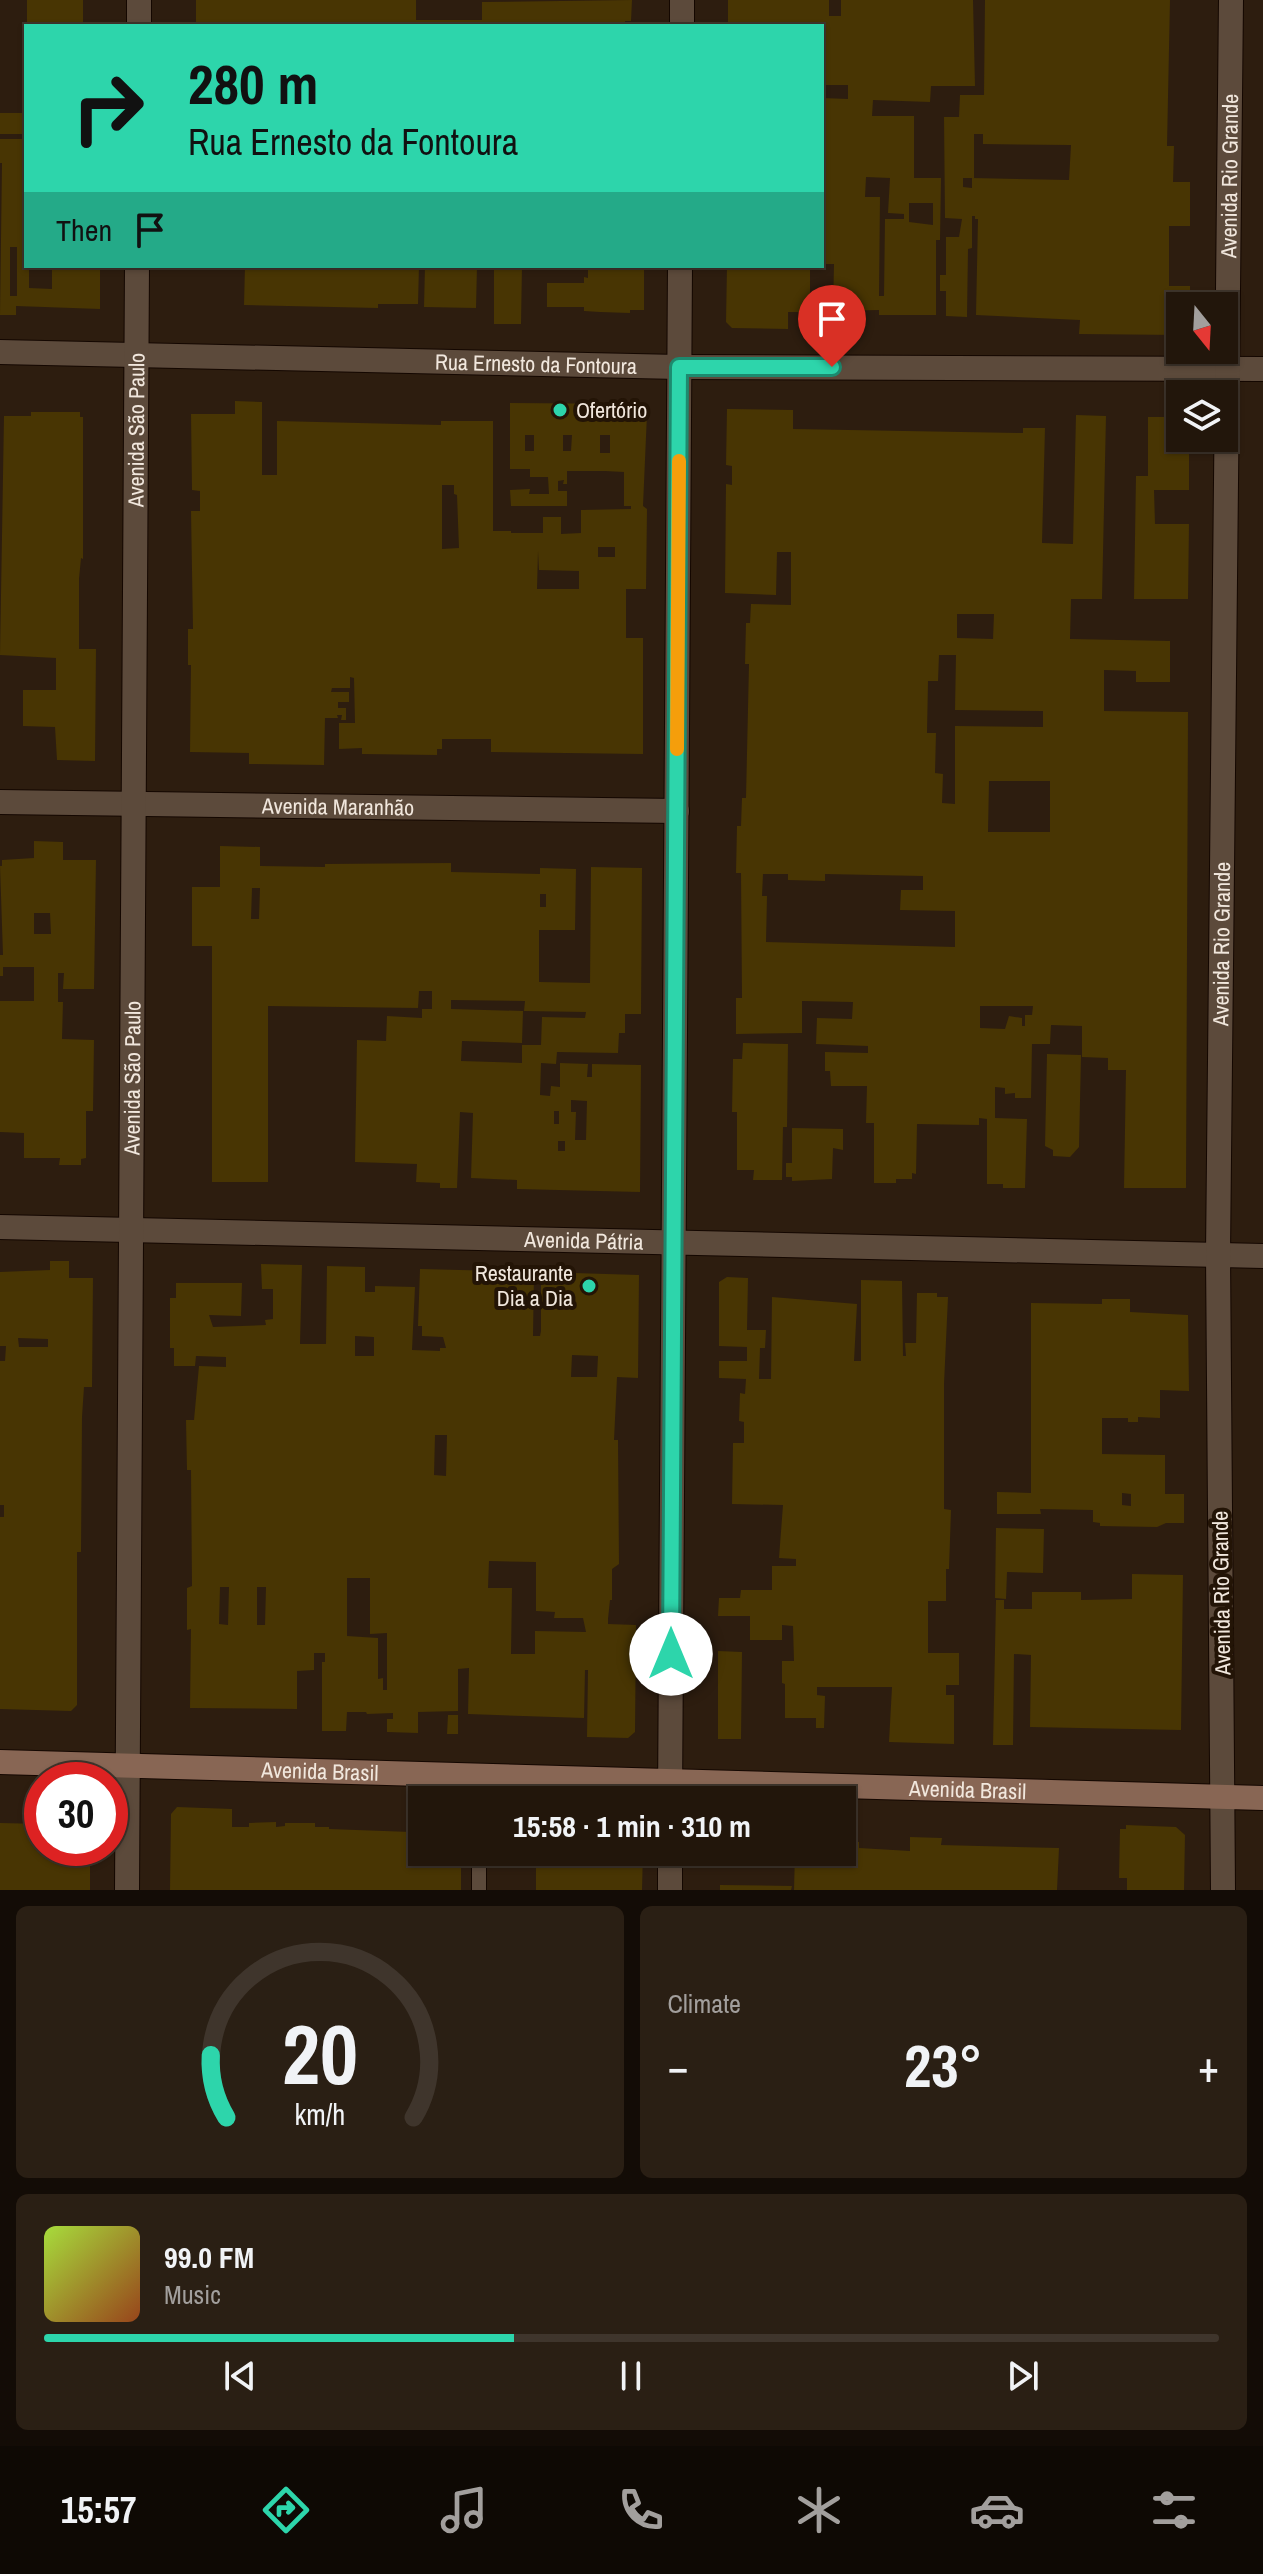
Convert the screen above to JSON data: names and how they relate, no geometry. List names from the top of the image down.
{
  "streets": {
    "main road": ["Avenida Brasil"],
    "street": [
      "Avenida Rio Grande",
      "Rua Ernesto da Fontoura",
      "Avenida São Paulo",
      "Avenida Maranhão",
      "Avenida Pátria"
    ]
  },
  "crossings": [
    ["Avenida Rio Grande", "Rua Ernesto da Fontoura"],
    ["Avenida Rio Grande", "Avenida Pátria"],
    ["Avenida Rio Grande", "Avenida Brasil"],
    ["Rua Ernesto da Fontoura", "Avenida São Paulo"],
    ["Avenida São Paulo", "Avenida Maranhão"],
    ["Avenida São Paulo", "Avenida Pátria"]
  ],
  "places": ["Ofertório", "Restaurante Dia a Dia"],
  "north": "bottom",
  "page": {
    "turn": ["280 m", "Rua Ernesto da Fontoura"],
    "then": "Then",
    "limit": "30",
    "trip": "15:58 · 1 min · 310 m",
    "tile": "Climate",
    "heat": ["−", "23°", "+"],
    "song": ["99.0 FM", "Music"],
    "tabs": "15:57",
    "gauge": ["20", "km/h"]
  }
}
